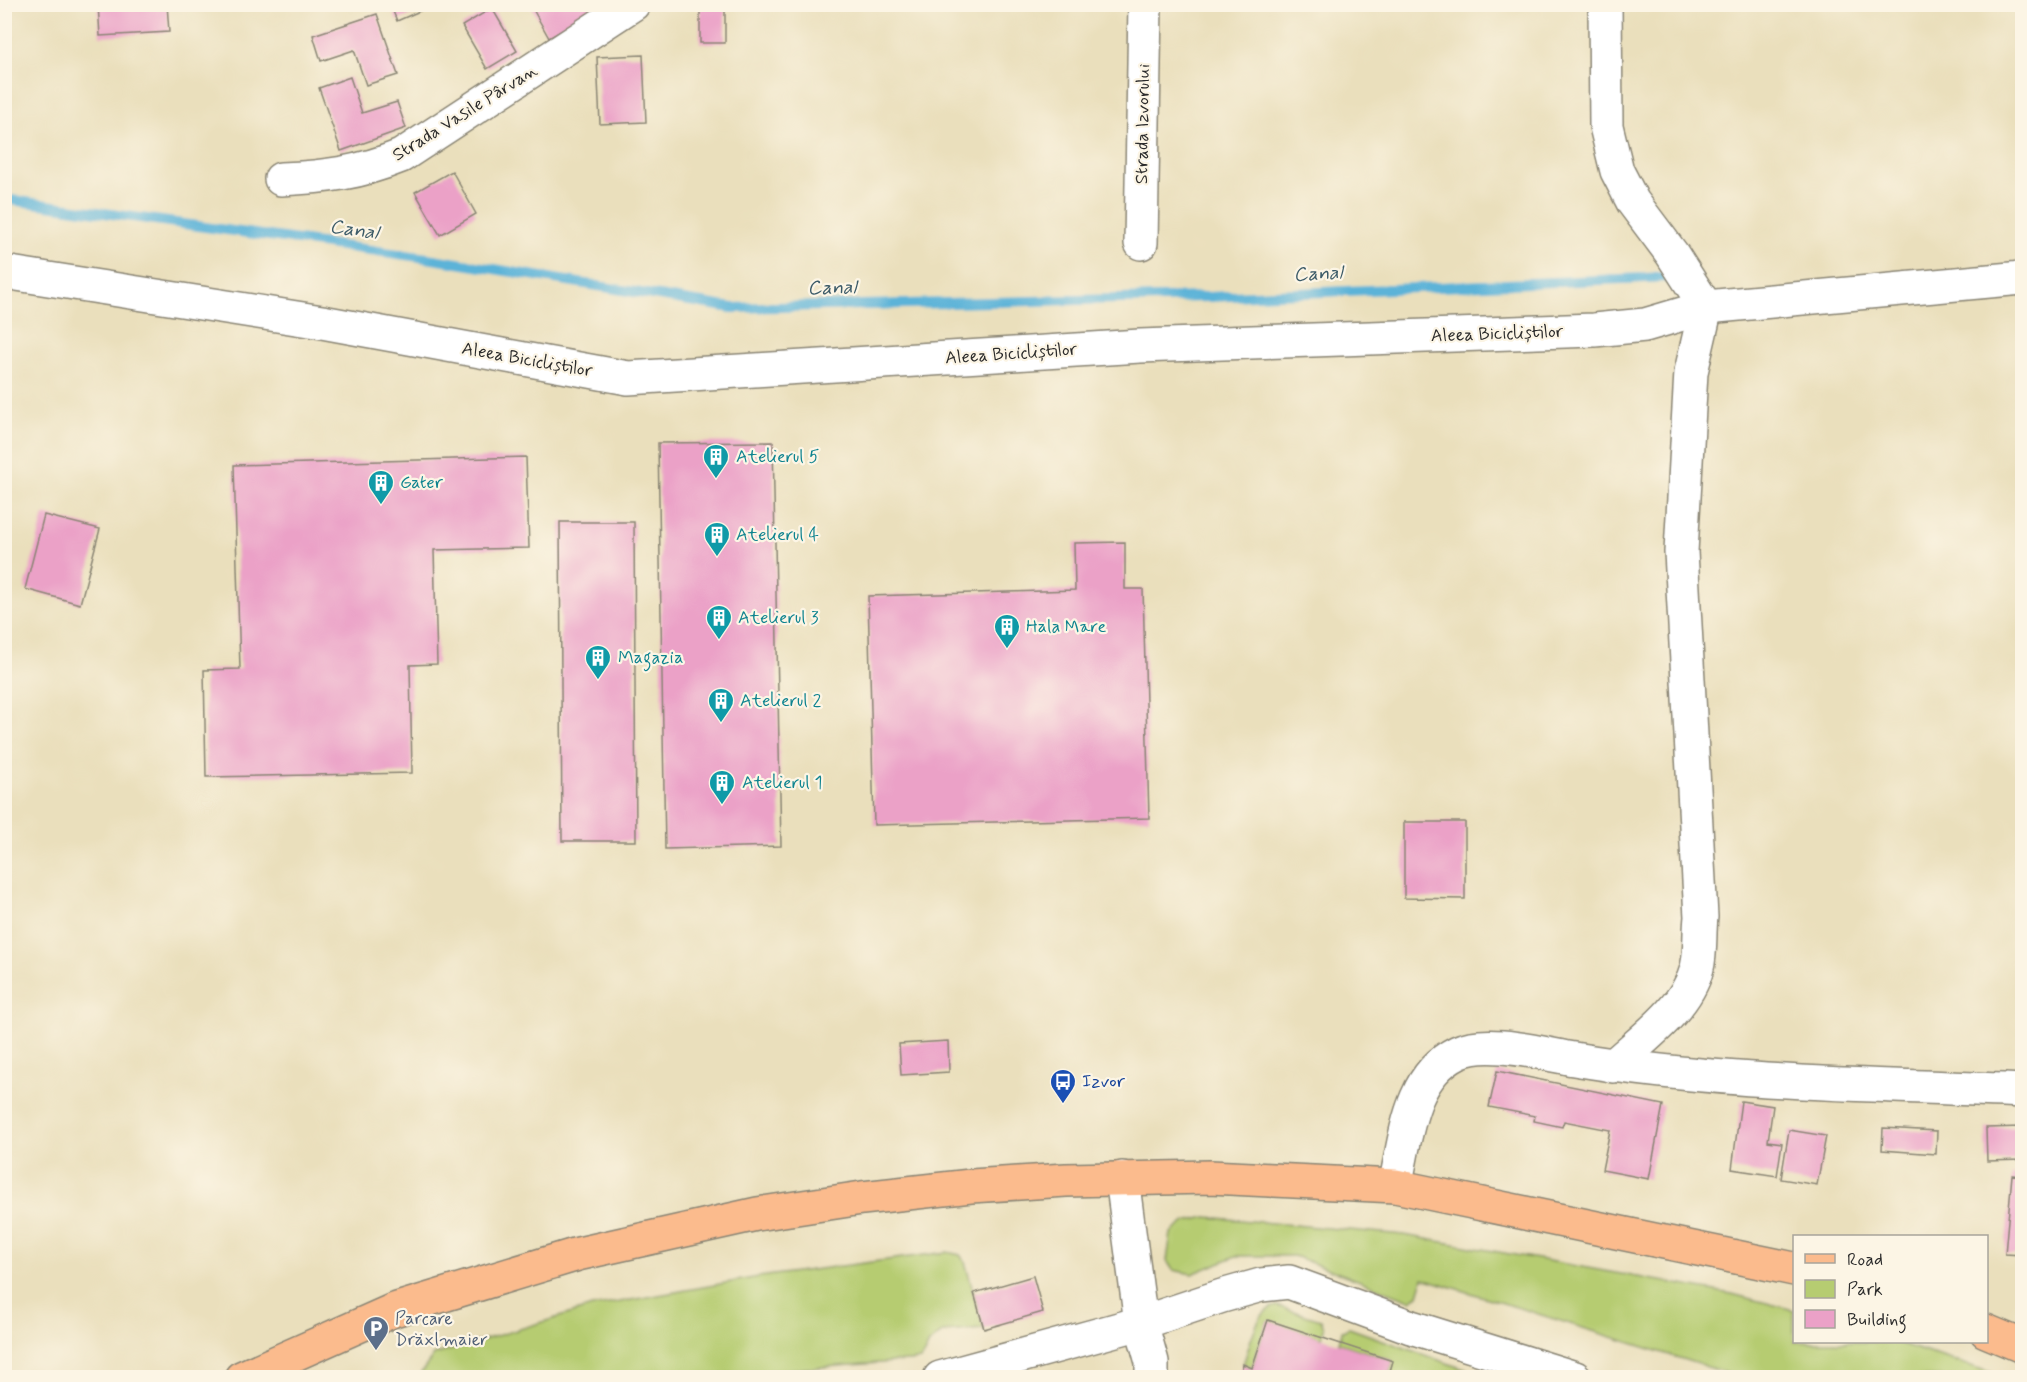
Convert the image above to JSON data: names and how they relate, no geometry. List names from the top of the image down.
{
  "streets": {
    "street": ["Strada Vasile Pârvan", "Strada Izvorului", "Aleea Bicicliștilor"]
  },
  "water": ["Canal"],
  "places": {
    "building": [
      "Atelierul 5",
      "Gater",
      "Atelierul 4",
      "Atelierul 3",
      "Hala Mare",
      "Magazia",
      "Atelierul 2",
      "Atelierul 1"
    ],
    "bus stop": ["Izvor"],
    "parking": ["Parcare Dräxlmaier"]
  },
  "legend": ["Road", "Park", "Building"]
}
